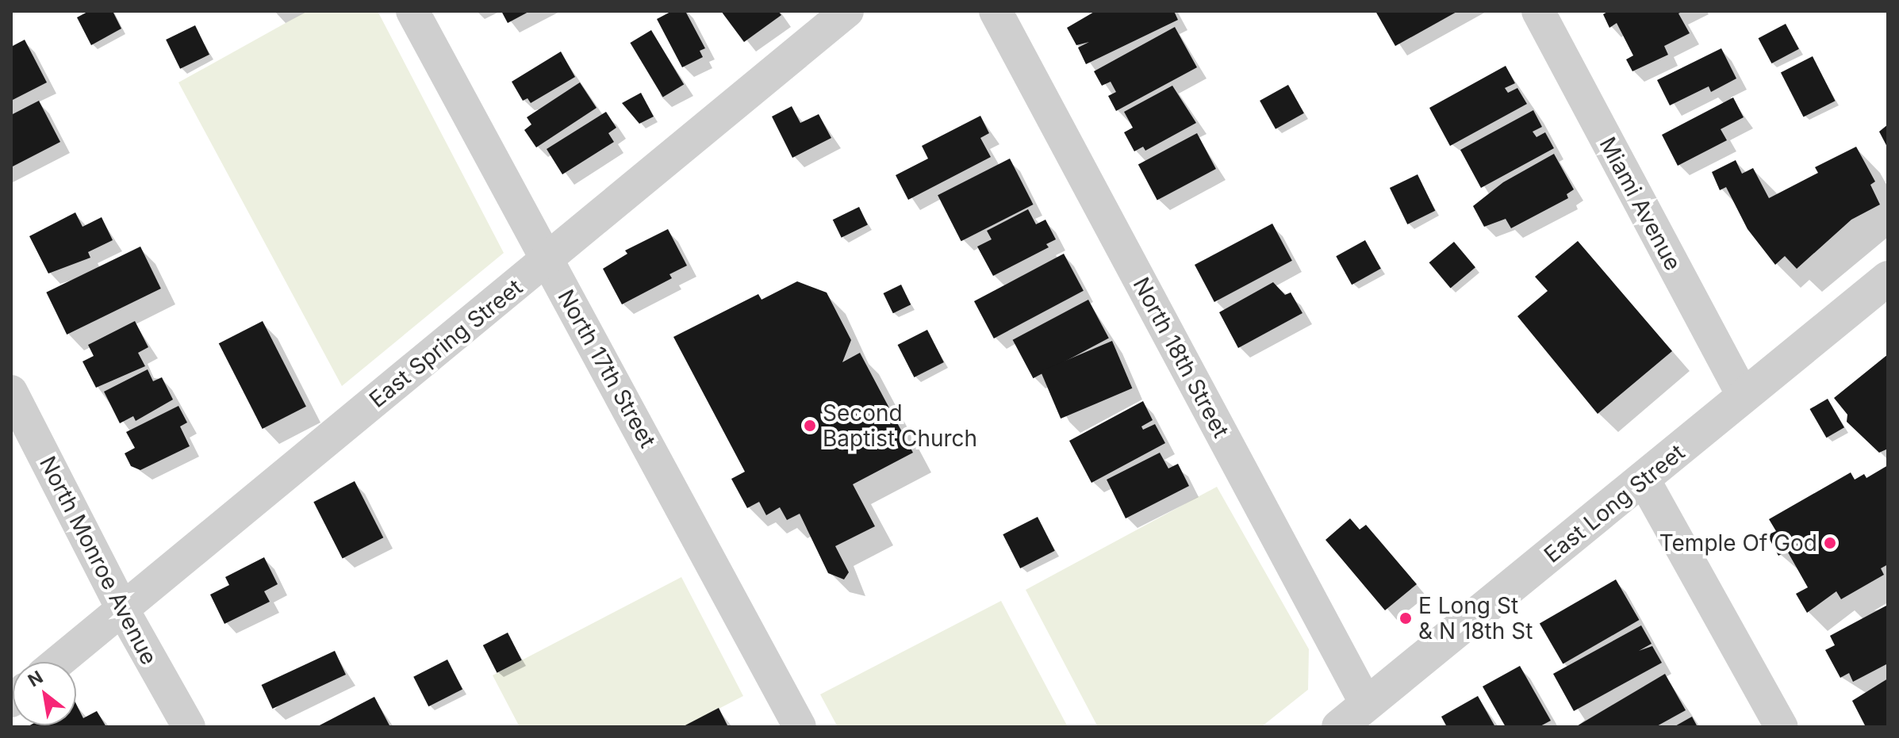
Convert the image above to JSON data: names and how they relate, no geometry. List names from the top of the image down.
{
  "streets": {
    "street": [
      "Miami Avenue",
      "East Spring Street",
      "North 18th Street",
      "North 17th Street",
      "East Long Street",
      "North Monroe Avenue"
    ]
  },
  "crossings": [
    ["Miami Avenue", "East Long Street"],
    ["East Spring Street", "North 17th Street"],
    ["East Spring Street", "North Monroe Avenue"],
    ["North 18th Street", "East Long Street"]
  ],
  "places": ["Second Baptist Church", "Temple Of God", "E Long St & N 18th St"],
  "north": "top left"
}
